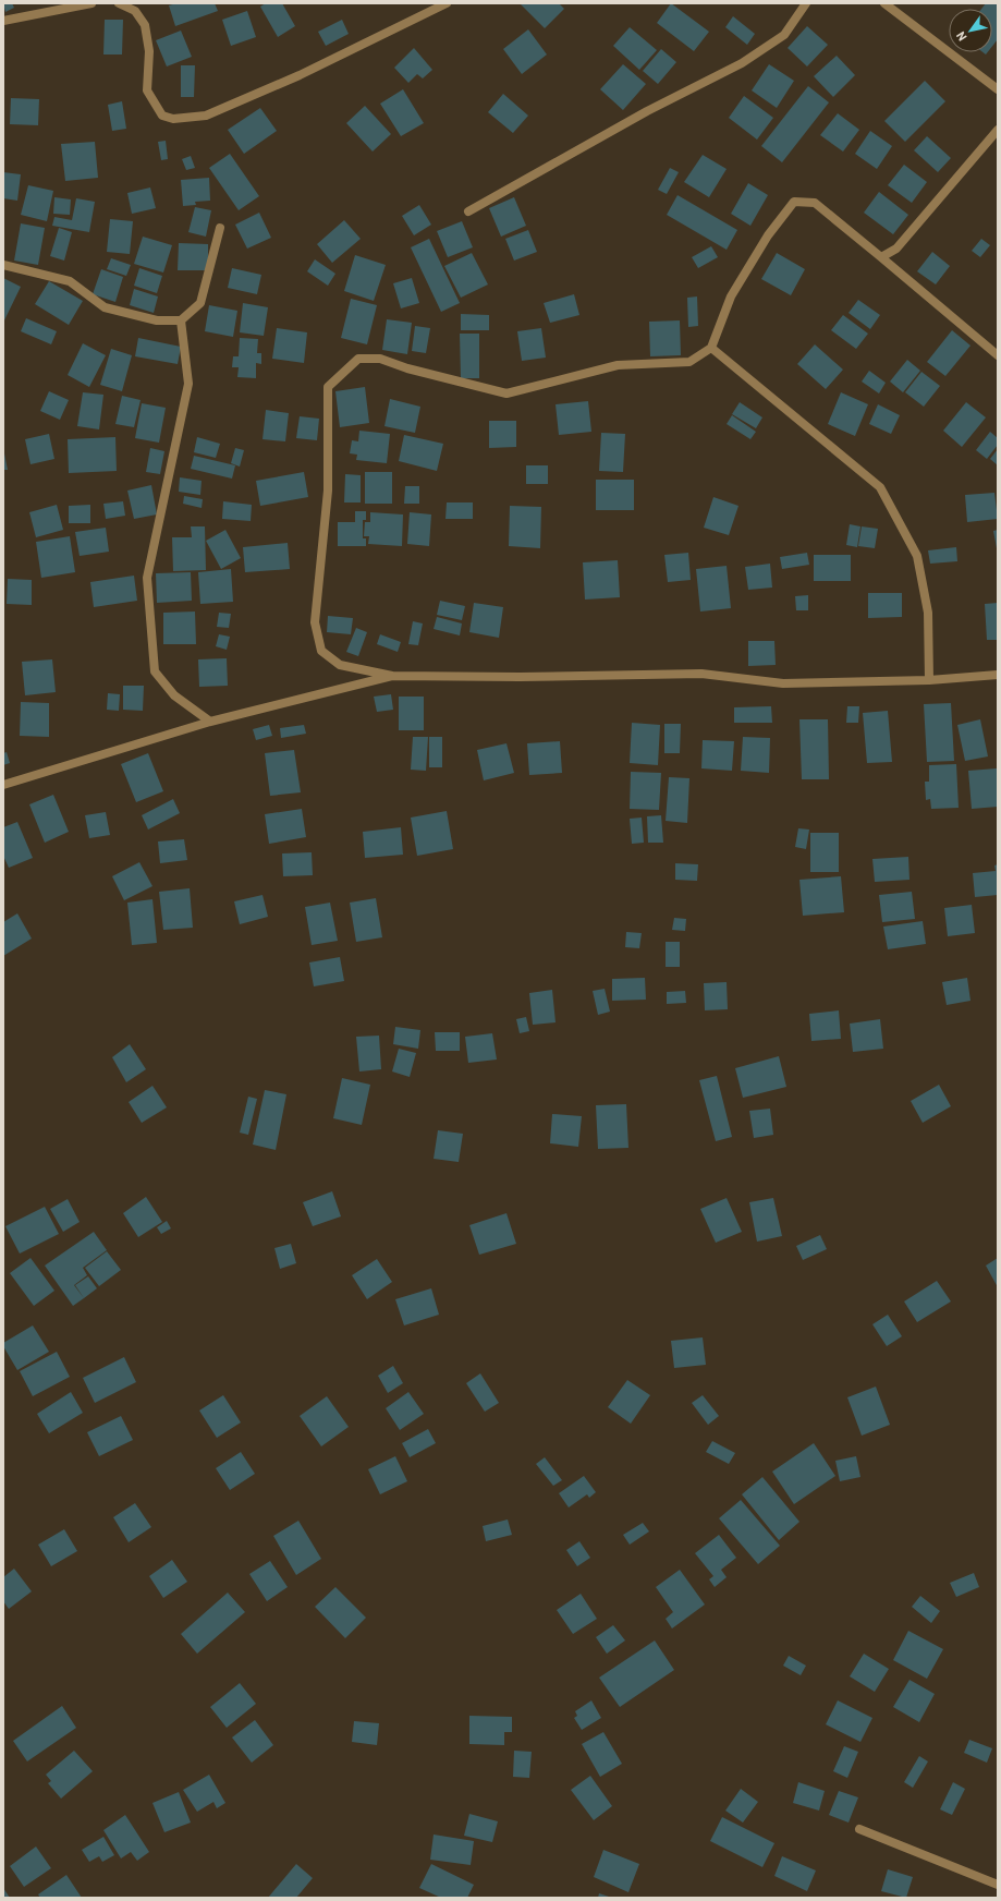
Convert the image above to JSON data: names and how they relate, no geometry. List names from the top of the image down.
{
  "north": "bottom left"
}
